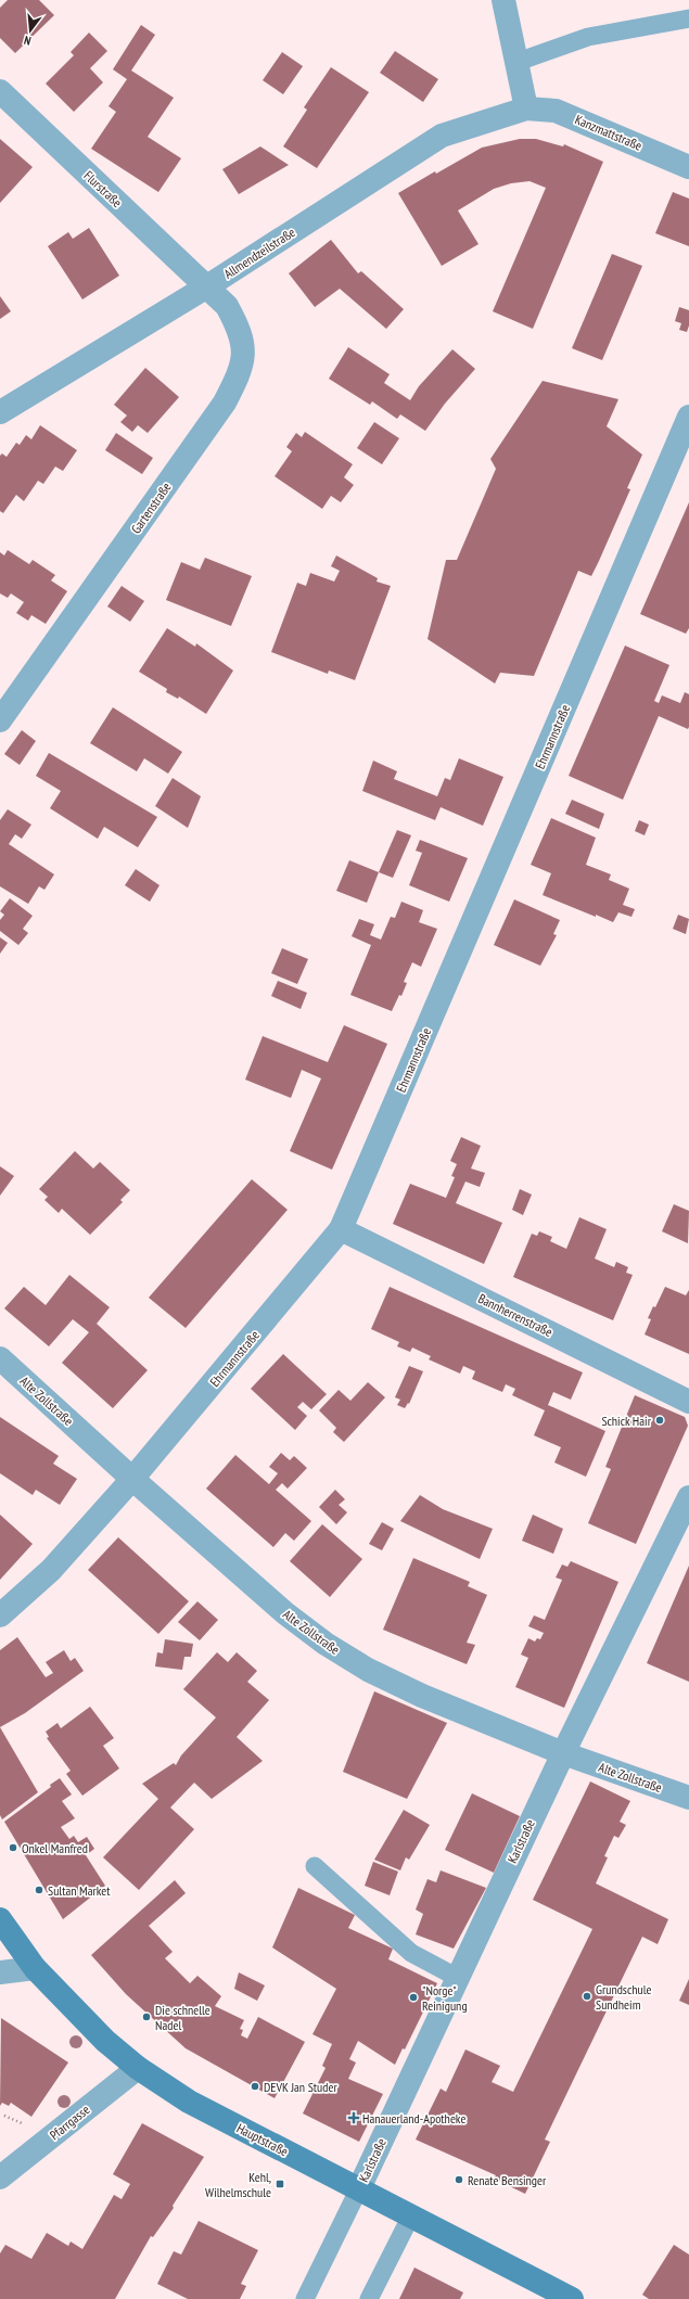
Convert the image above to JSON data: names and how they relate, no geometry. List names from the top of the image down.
{
  "streets": {
    "street": [
      "Kanzmattstraße",
      "Flurstraße",
      "Allmendzeilstraße",
      "Gartenstraße",
      "Ehrmannstraße",
      "Bannherrenstraße",
      "Alte Zollstraße",
      "Karlstraße",
      "Pfarrgasse",
      "Hauptstraße"
    ]
  },
  "crossings": [
    ["Kanzmattstraße", "Allmendzeilstraße"],
    ["Flurstraße", "Allmendzeilstraße"],
    ["Flurstraße", "Gartenstraße"],
    ["Allmendzeilstraße", "Gartenstraße"],
    ["Ehrmannstraße", "Bannherrenstraße"],
    ["Ehrmannstraße", "Alte Zollstraße"],
    ["Alte Zollstraße", "Karlstraße"],
    ["Karlstraße", "Hauptstraße"],
    ["Pfarrgasse", "Hauptstraße"]
  ],
  "places": {
    "other": [
      "Schick Hair",
      "Onkel Manfred",
      "Sultan Market",
      "Grundschule Sundheim",
      "\"Norge\" Reinigung",
      "Die schnelle Nadel",
      "DEVK Jan Studer",
      "Renate Bensinger"
    ],
    "health": ["Hanauerland-Apotheke"],
    "transit": ["Kehl, Wilhelmschule"]
  },
  "north": "bottom"
}
